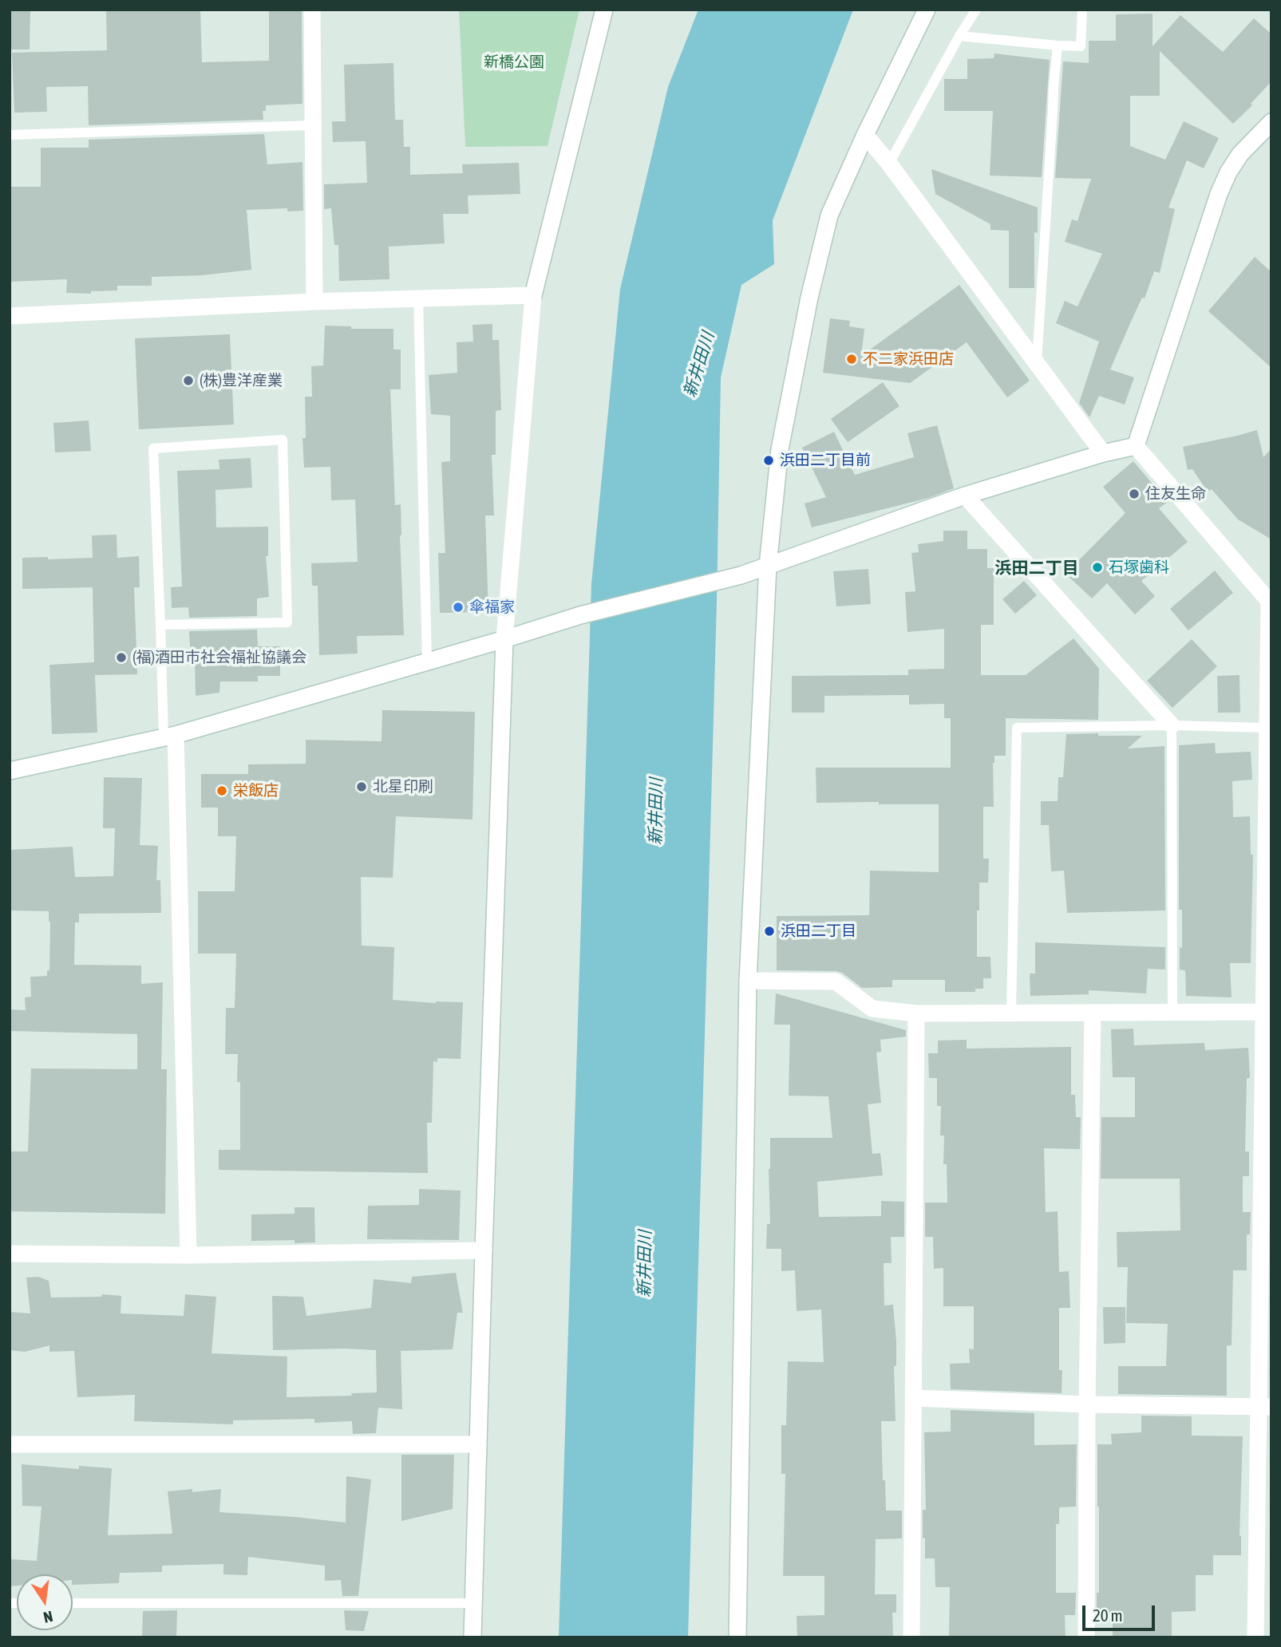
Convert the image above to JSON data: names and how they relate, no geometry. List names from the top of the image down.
{
  "districts": ["浜田二丁目"],
  "water": ["新井田川"],
  "parks": ["新橋公園"],
  "places": [
    "不二家浜田店",
    "(株)豊洋産業",
    "浜田二丁目前",
    "住友生命",
    "石塚歯科",
    "傘福家",
    "(福)酒田市社会福祉協議会",
    "北星印刷",
    "栄飯店",
    "浜田二丁目"
  ],
  "scale_bar": "20 m",
  "north": "bottom"
}
